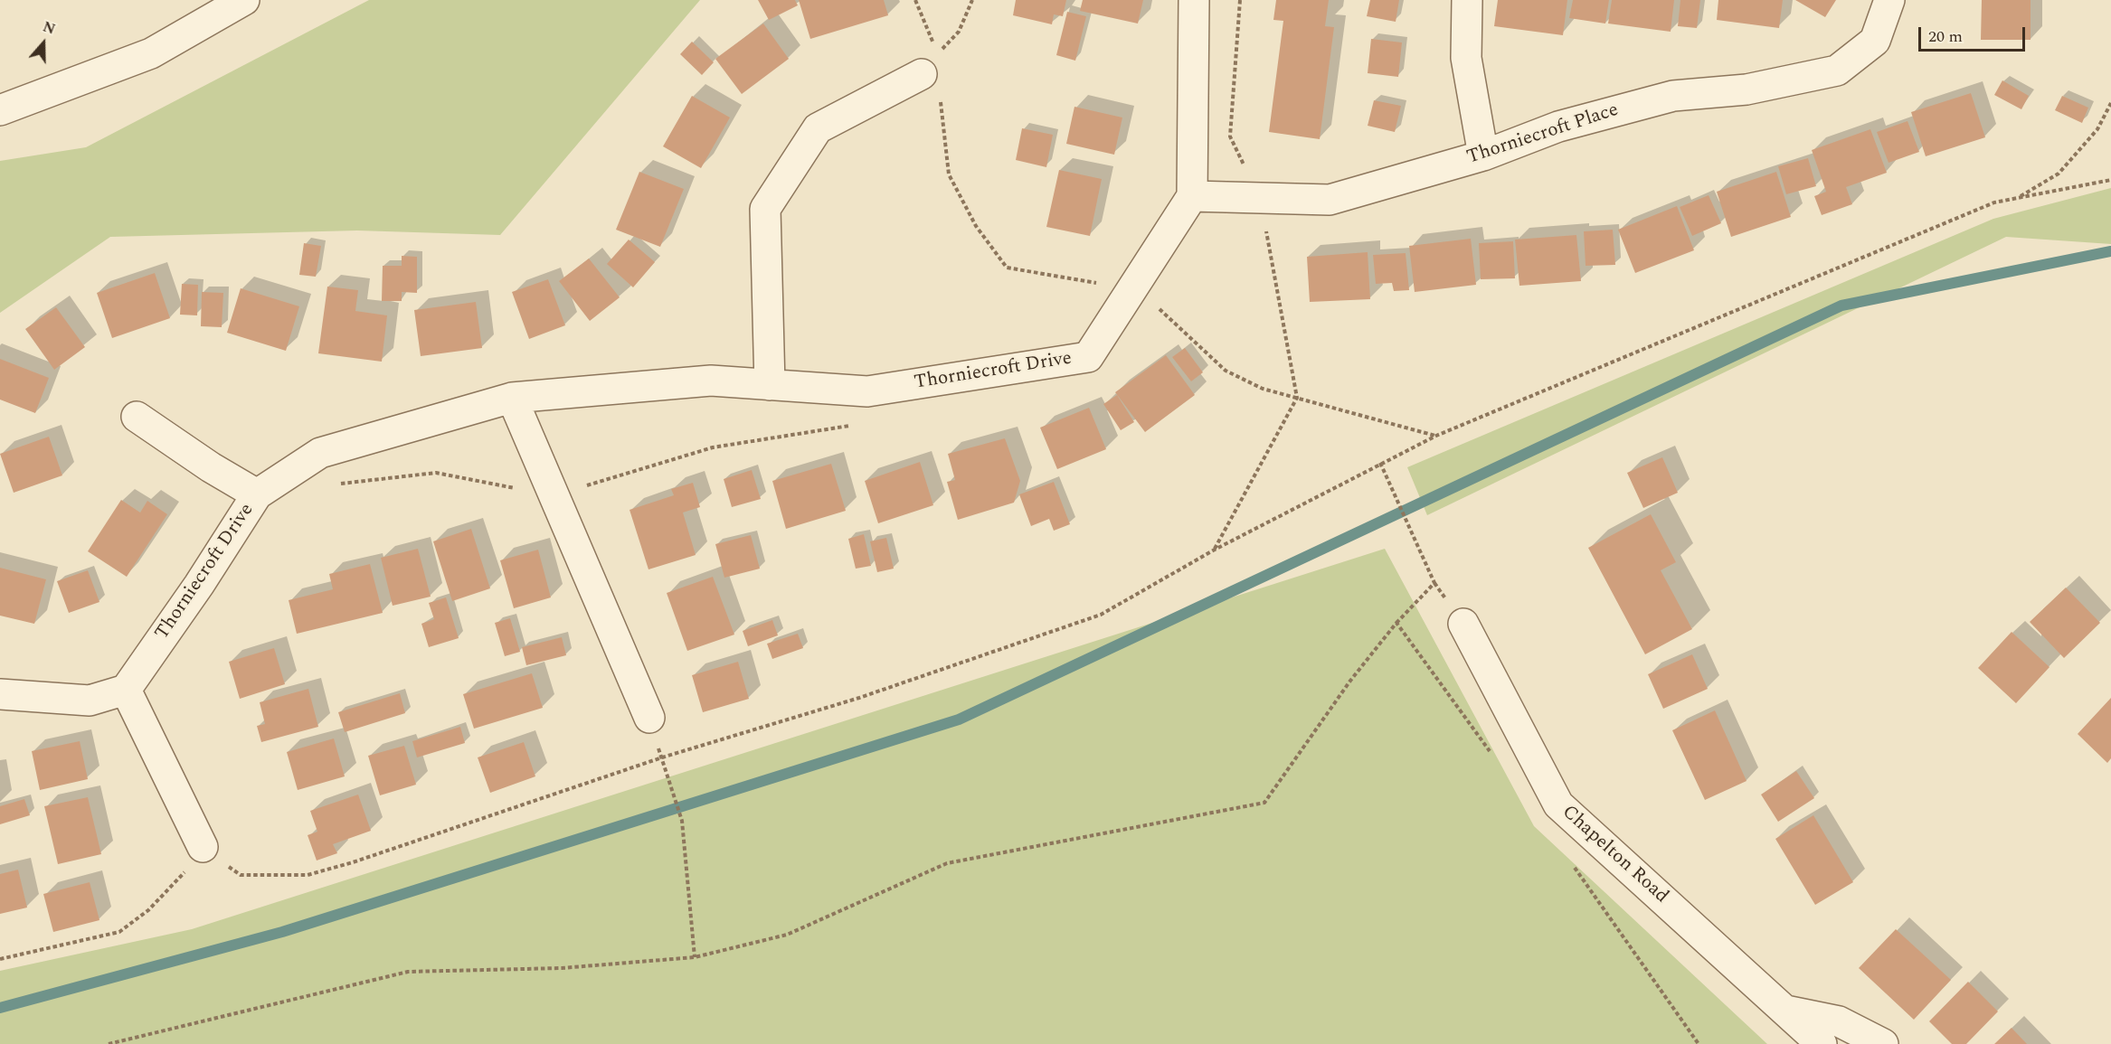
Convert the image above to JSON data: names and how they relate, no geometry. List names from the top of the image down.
{
  "streets": {
    "street": ["Thorniecroft Place", "Thorniecroft Drive", "Chapelton Road"]
  },
  "crossings": [
    ["Thorniecroft Place", "Thorniecroft Drive"]
  ],
  "scale_bar": "20 m",
  "north": "top"
}
